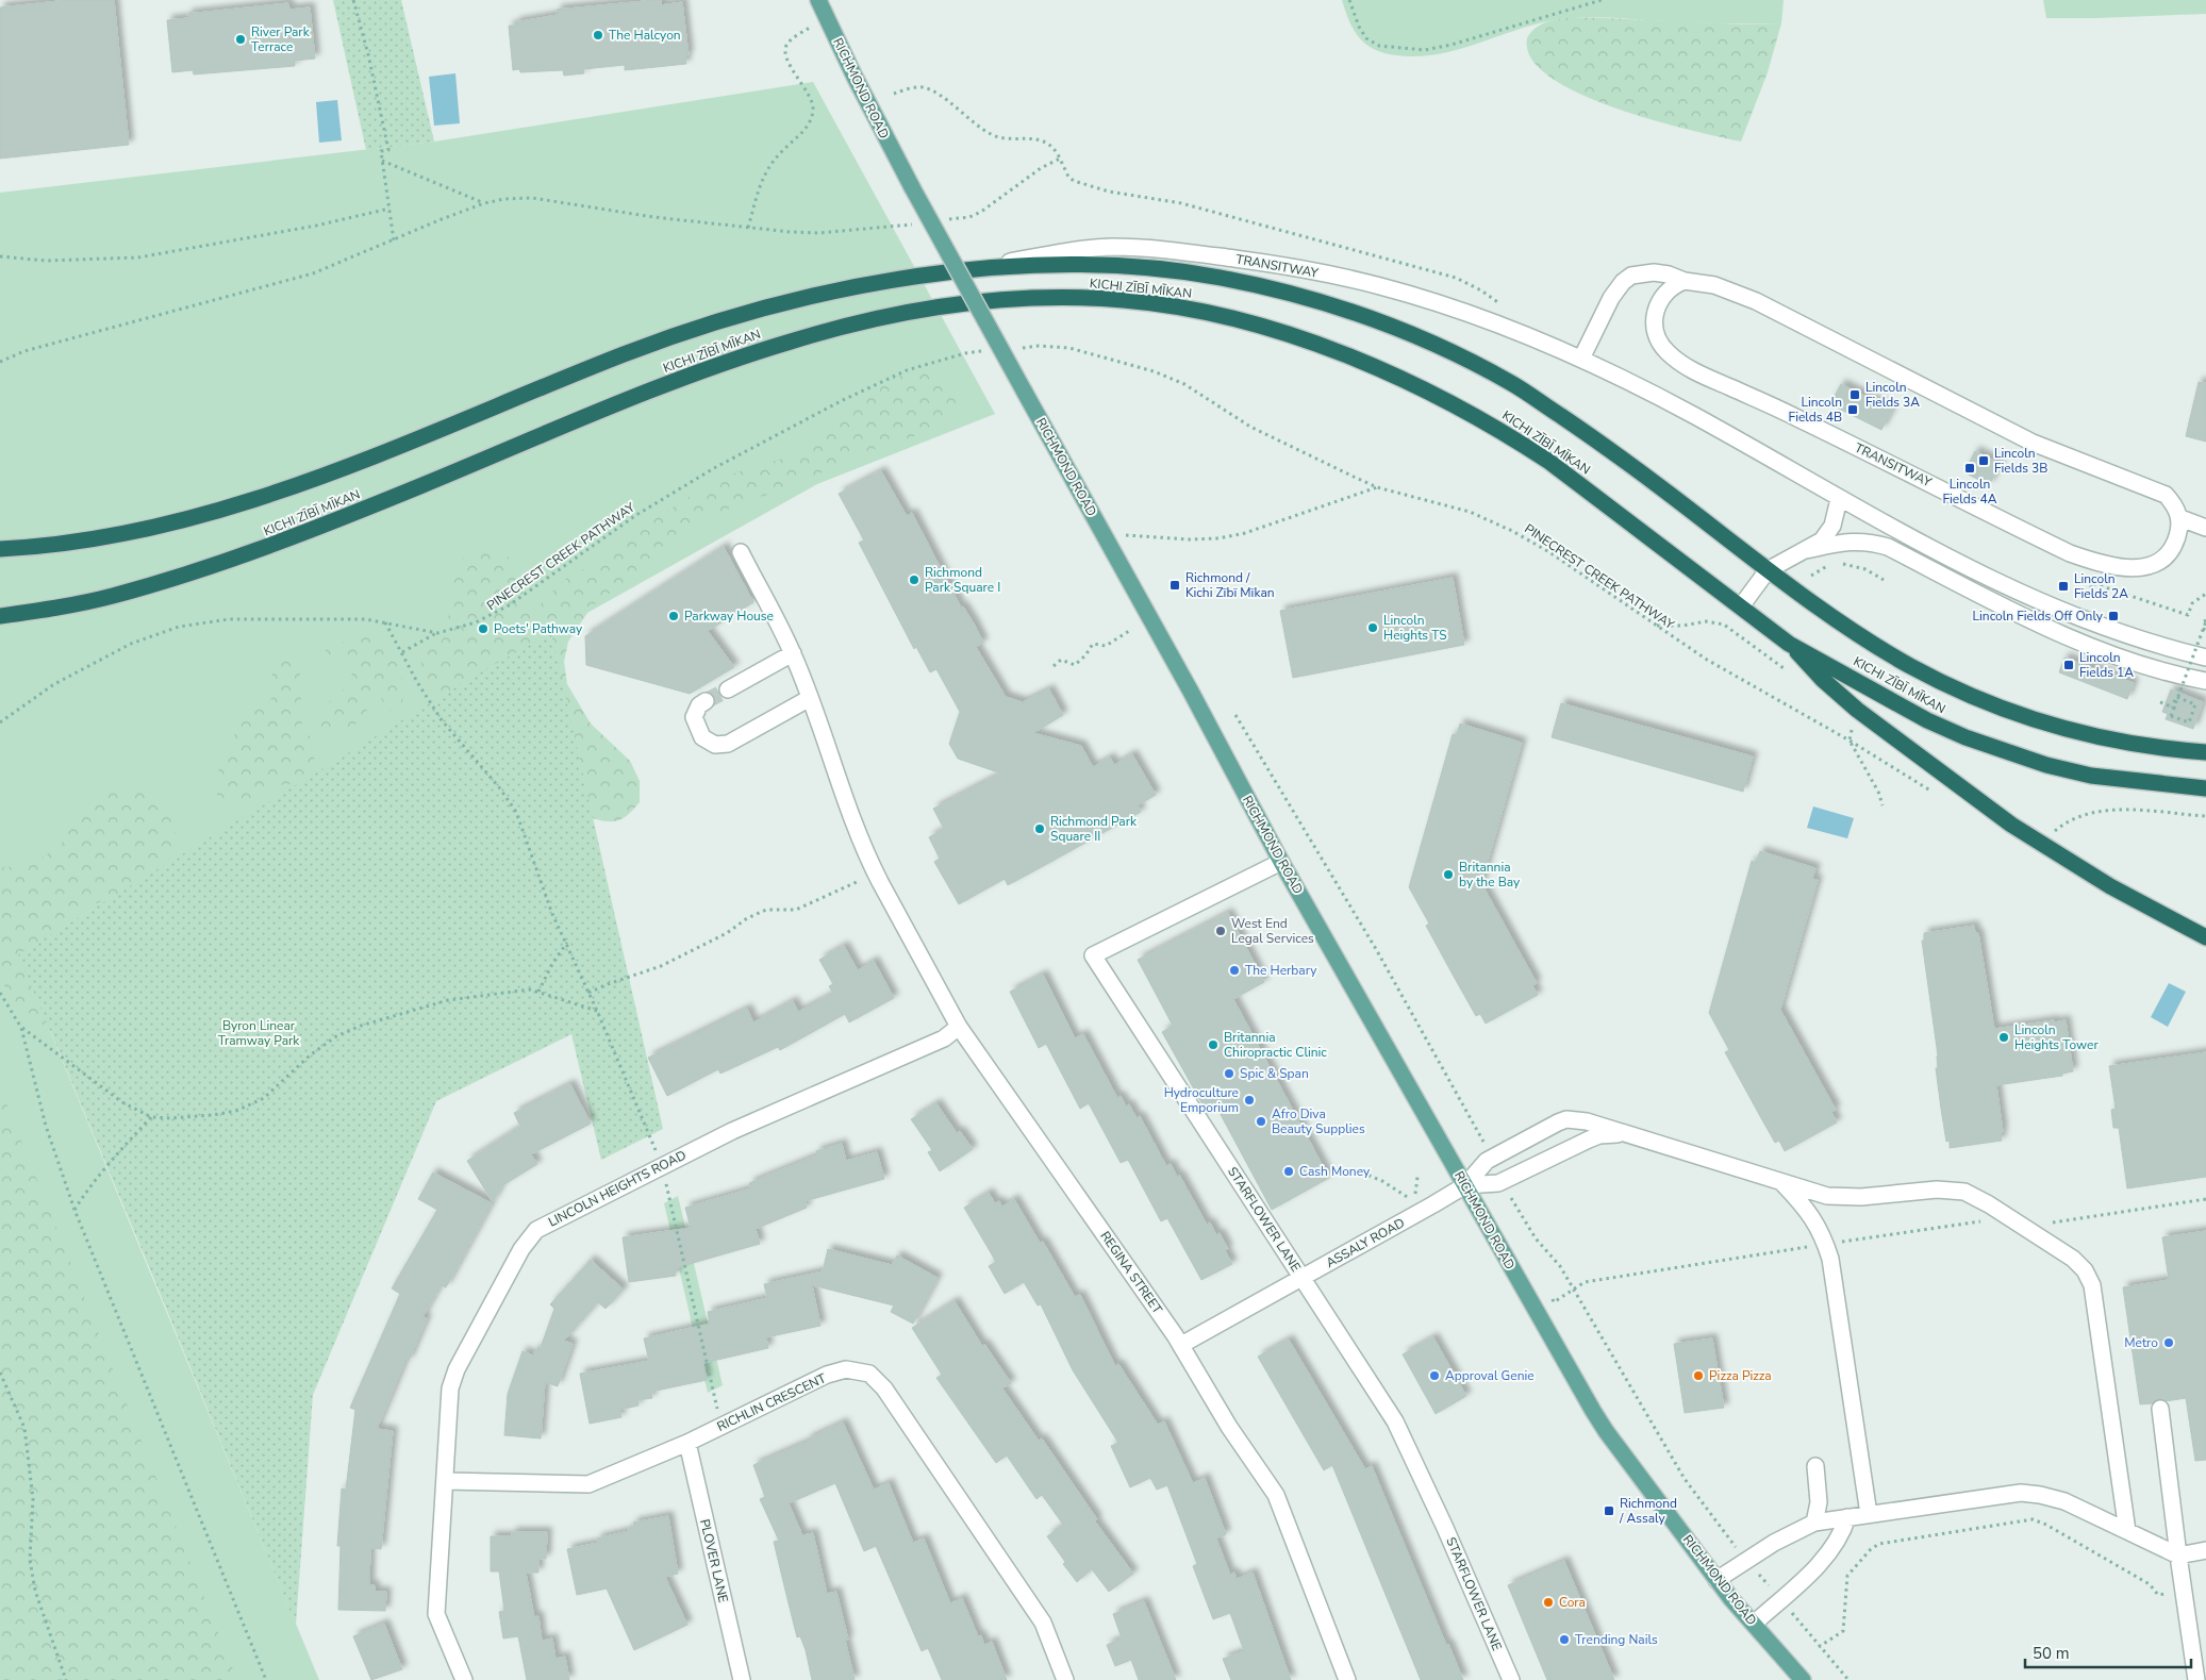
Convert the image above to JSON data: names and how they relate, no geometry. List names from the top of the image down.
{
  "streets": {
    "highway": ["KICHI ZĪBĪ MĪKAN"],
    "main road": ["RICHMOND ROAD"],
    "street": [
      "TRANSITWAY",
      "LINCOLN HEIGHTS ROAD",
      "STARFLOWER LANE",
      "ASSALY ROAD",
      "REGINA STREET",
      "RICHLIN CRESCENT",
      "PLOVER LANE"
    ],
    "path": ["PINECREST CREEK PATHWAY"]
  },
  "crossings": [
    ["RICHMOND ROAD", "STARFLOWER LANE"],
    ["RICHMOND ROAD", "ASSALY ROAD"],
    ["TRANSITWAY", "KICHI ZĪBĪ MĪKAN"],
    ["LINCOLN HEIGHTS ROAD", "REGINA STREET"],
    ["LINCOLN HEIGHTS ROAD", "RICHLIN CRESCENT"],
    ["STARFLOWER LANE", "ASSALY ROAD"],
    ["ASSALY ROAD", "REGINA STREET"],
    ["RICHLIN CRESCENT", "PLOVER LANE"]
  ],
  "parks": ["Byron Linear Tramway Park"],
  "places": {
    "other": [
      "The Halcyon",
      "River Park Terrace",
      "Richmond Park Square I",
      "Parkway House",
      "Lincoln Heights TS",
      "Poets' Pathway",
      "Richmond Park Square II",
      "Britannia by the Bay",
      "West End Legal Services",
      "The Herbary",
      "Lincoln Heights Tower",
      "Britannia Chiropractic Clinic",
      "Spic & Span",
      "Hydroculture Emporium",
      "Afro Diva Beauty Supplies",
      "Cash Money",
      "Metro",
      "Approval Genie",
      "Pizza Pizza",
      "Cora",
      "Trending Nails"
    ],
    "transit": [
      "Lincoln Fields 3A",
      "Lincoln Fields 4B",
      "Lincoln Fields 3B",
      "Lincoln Fields 4A",
      "Richmond / Kichi Zībī Mīkan",
      "Lincoln Fields 2A",
      "Lincoln Fields Off Only",
      "Lincoln Fields 1A",
      "Richmond / Assaly"
    ]
  },
  "scale_bar": "50 m"
}
